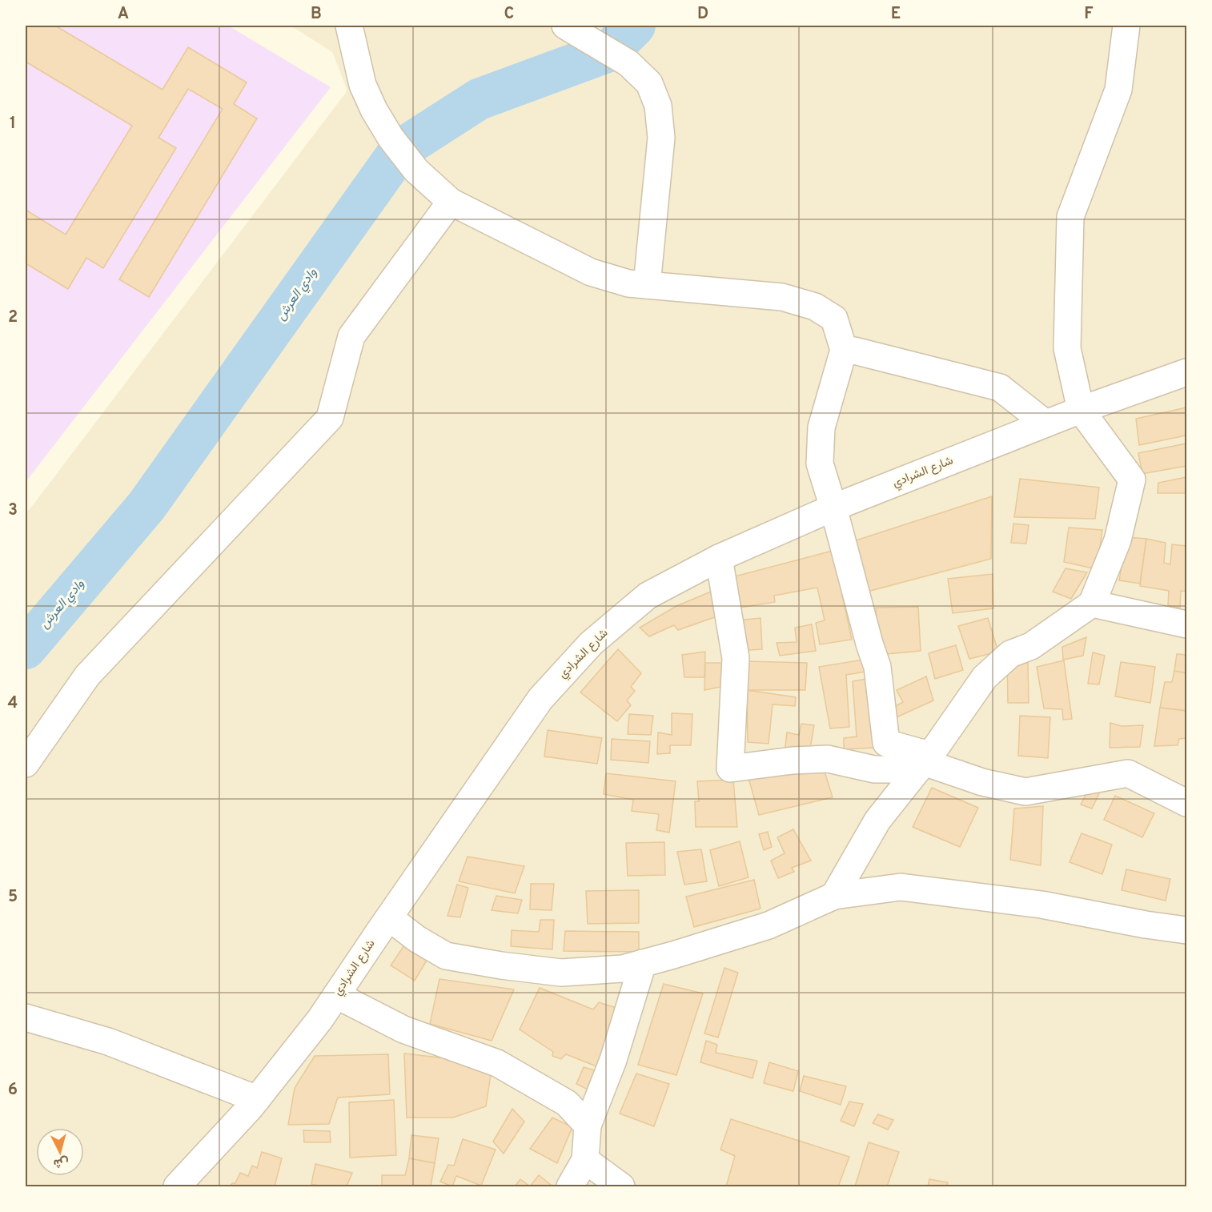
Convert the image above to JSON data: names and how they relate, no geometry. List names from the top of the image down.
{
  "streets": {
    "street": ["شارع الشرادي"]
  },
  "water": ["وادي العرش"],
  "north": "bottom",
  "grid": {
    "columns": [
      "A",
      "B",
      "C",
      "D",
      "E",
      "F"
    ],
    "rows": [
      "1",
      "2",
      "3",
      "4",
      "5",
      "6"
    ]
  }
}
